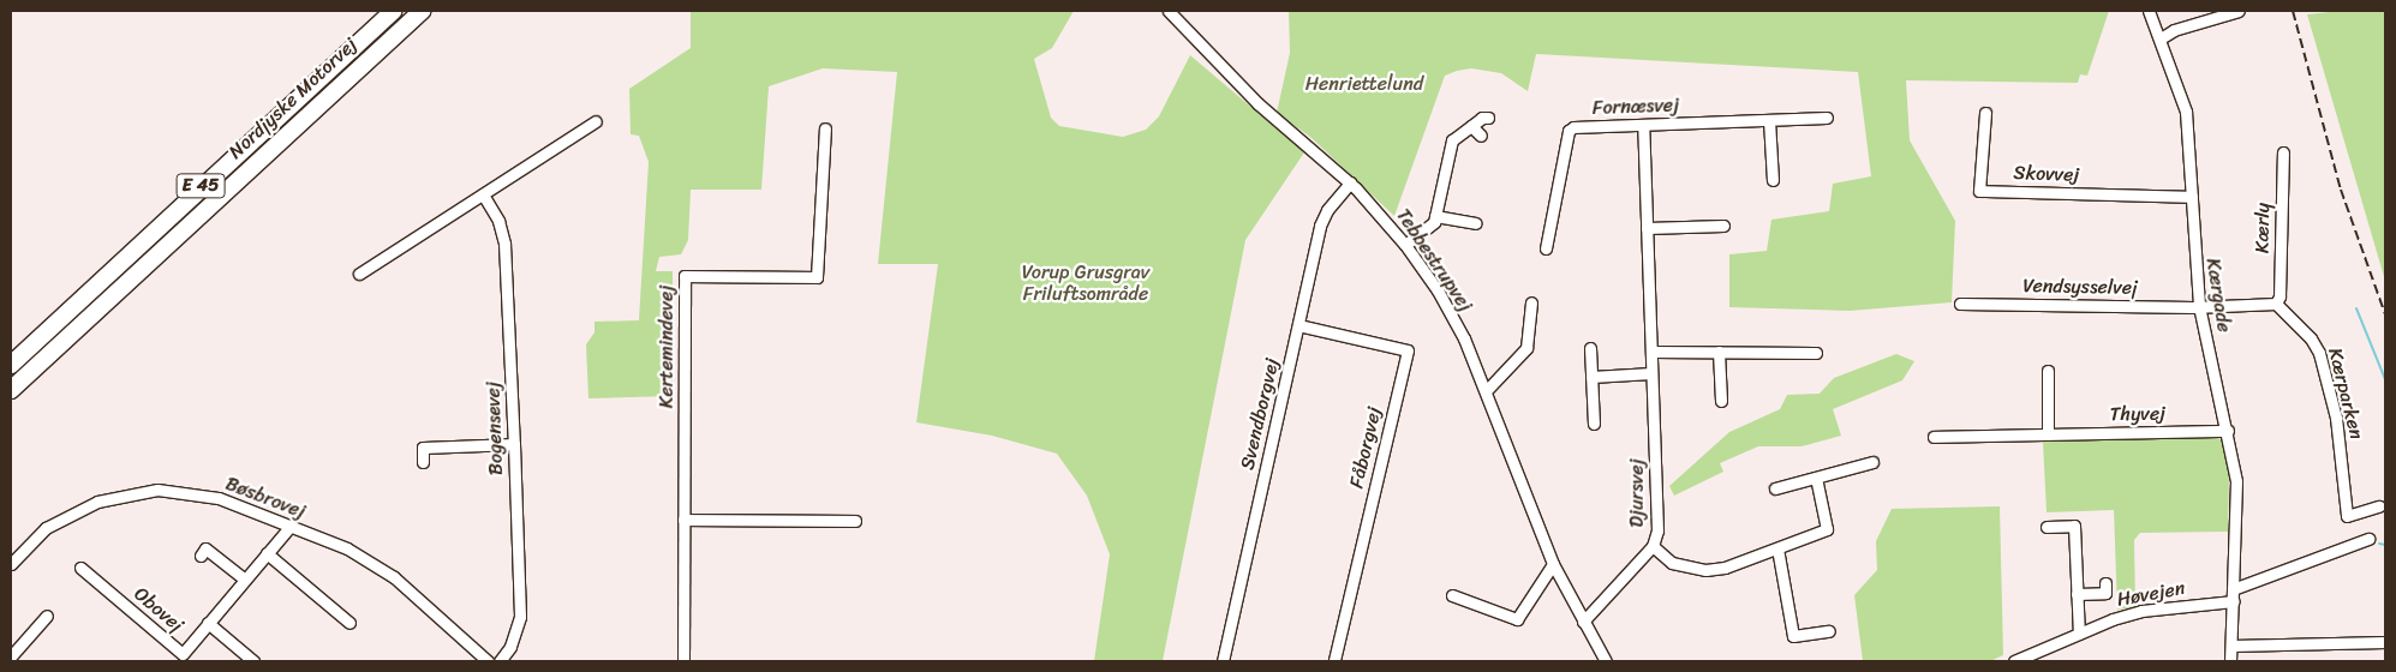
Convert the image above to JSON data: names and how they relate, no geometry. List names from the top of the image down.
{
  "streets": {
    "highway": ["Nordjyske Motorvej", "E 45"],
    "street": [
      "Fornæsvej",
      "Skovvej",
      "Kærly",
      "Tebbestrupvej",
      "Vendsysselvej",
      "Kærgade",
      "Kertemindevej",
      "Kærparken",
      "Svendborgvej",
      "Thyvej",
      "Bogensevej",
      "Fåborgvej",
      "Djursvej",
      "Bøsbrovej",
      "Høvejen",
      "Obovej"
    ]
  },
  "crossings": [
    ["Fornæsvej", "Djursvej"],
    ["Skovvej", "Kærgade"],
    ["Kærly", "Kærparken"],
    ["Tebbestrupvej", "Svendborgvej"],
    ["Tebbestrupvej", "Djursvej"],
    ["Vendsysselvej", "Kærgade"],
    ["Kærgade", "Thyvej"],
    ["Kærgade", "Høvejen"],
    ["Svendborgvej", "Fåborgvej"],
    ["Bøsbrovej", "Obovej"]
  ],
  "parks": ["Henriettelund", "Vorup Grusgrav Friluftsområde"]
}
